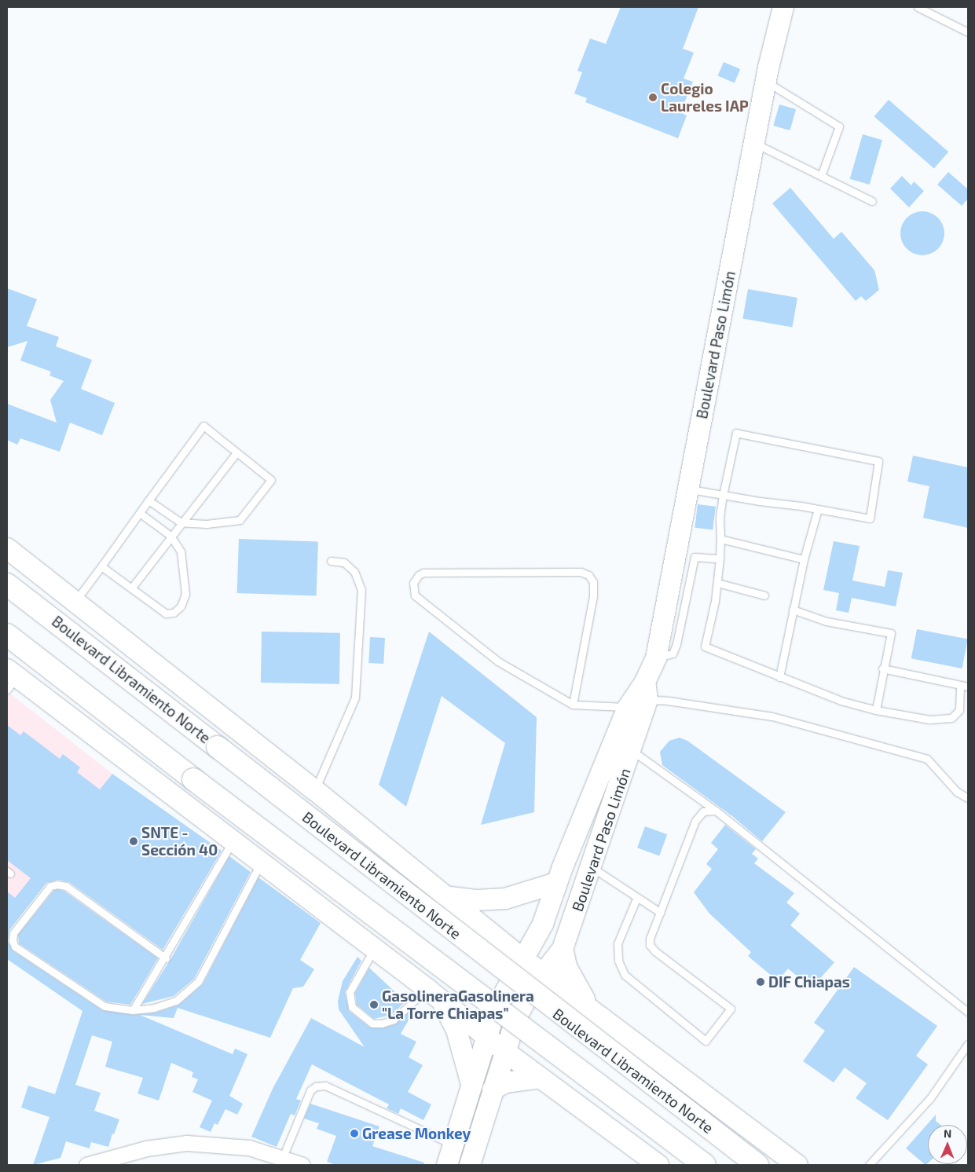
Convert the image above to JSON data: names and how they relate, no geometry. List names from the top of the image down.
{
  "streets": {
    "highway": ["Boulevard Libramiento Norte"],
    "main road": ["Boulevard Paso Limón"]
  },
  "places": [
    "Colegio Laureles IAP",
    "SNTE - Sección 40",
    "DIF Chiapas",
    "GasolineraGasolinera \"La Torre Chiapas\"",
    "Grease Monkey"
  ],
  "north": "top"
}
